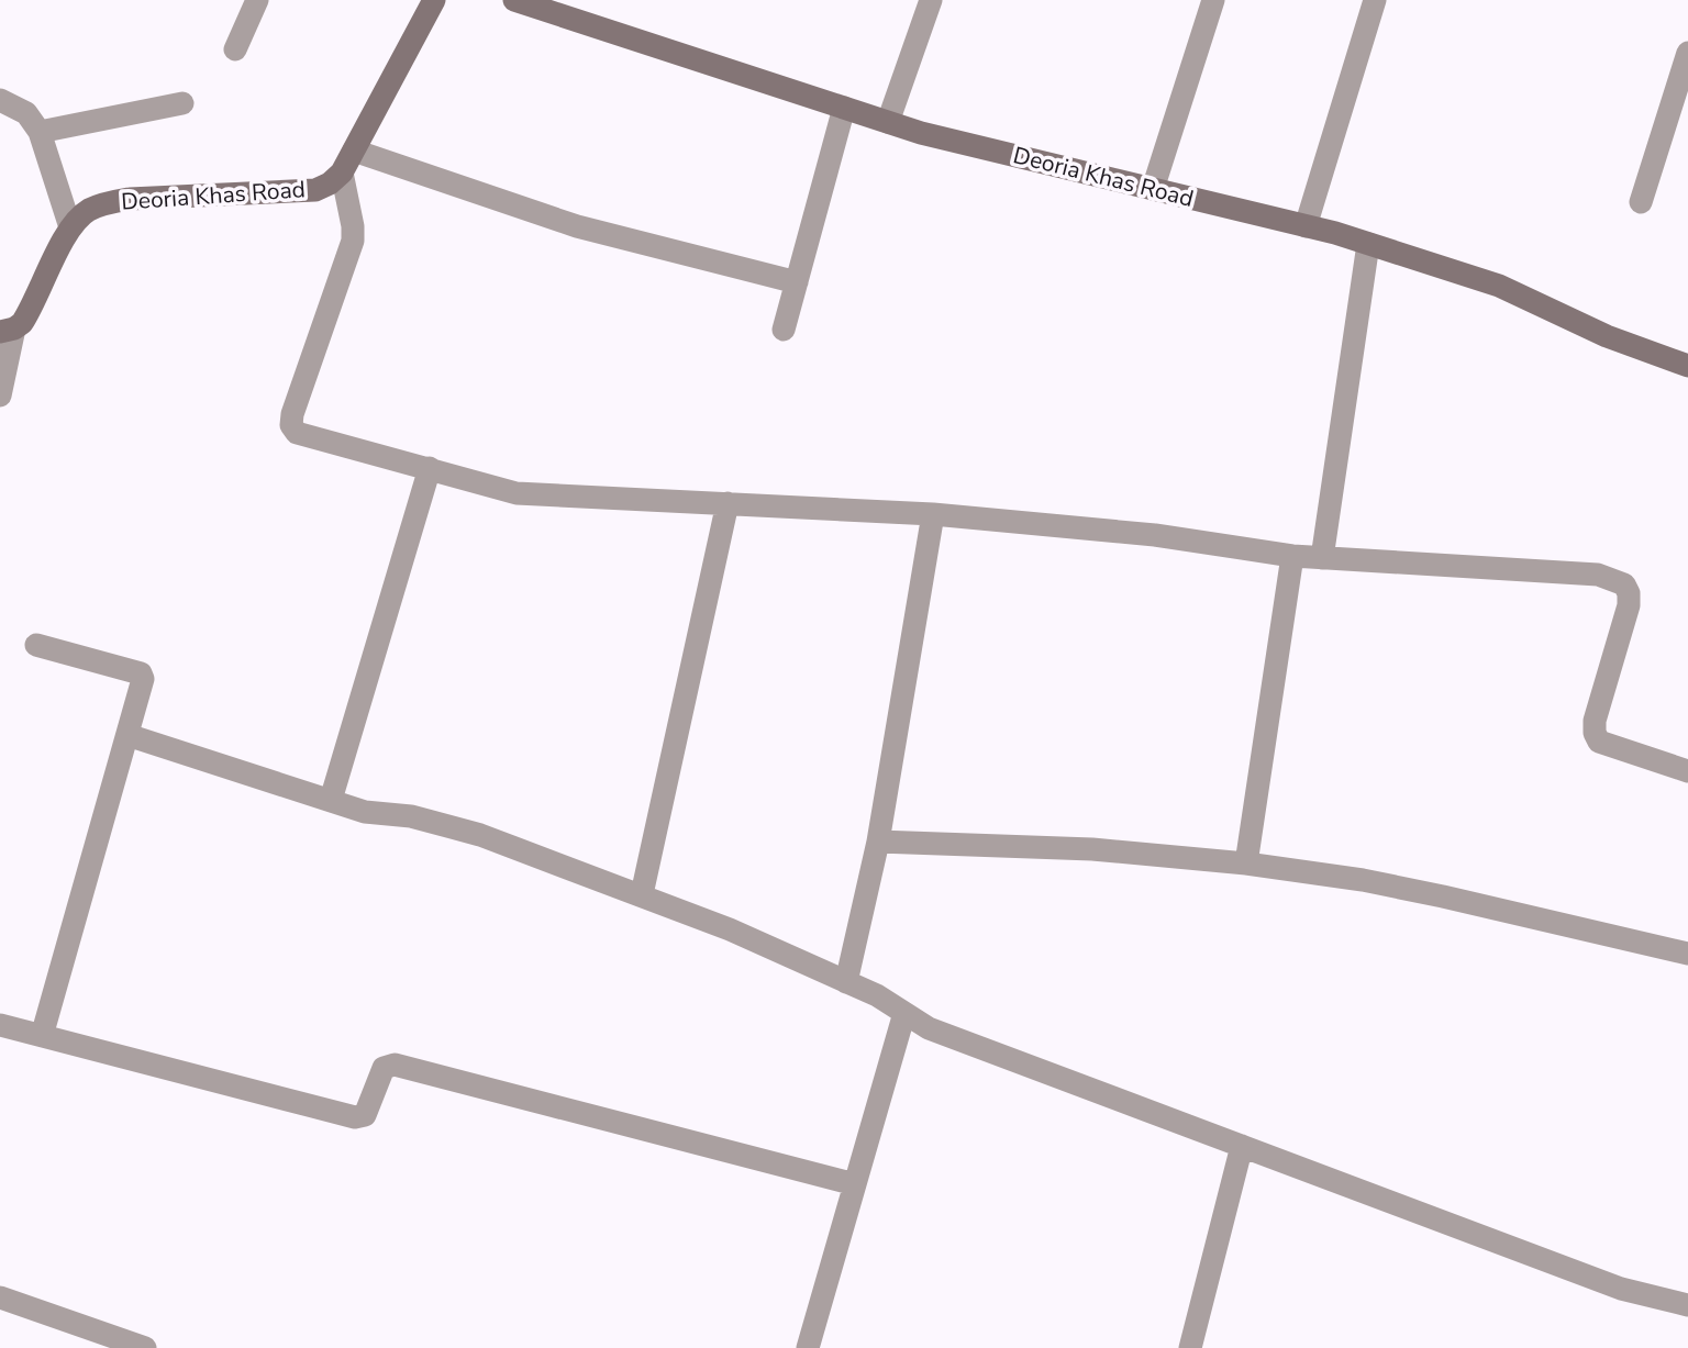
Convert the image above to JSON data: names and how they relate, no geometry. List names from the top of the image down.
{
  "streets": {
    "street": ["Deoria Khas Road"]
  }
}
